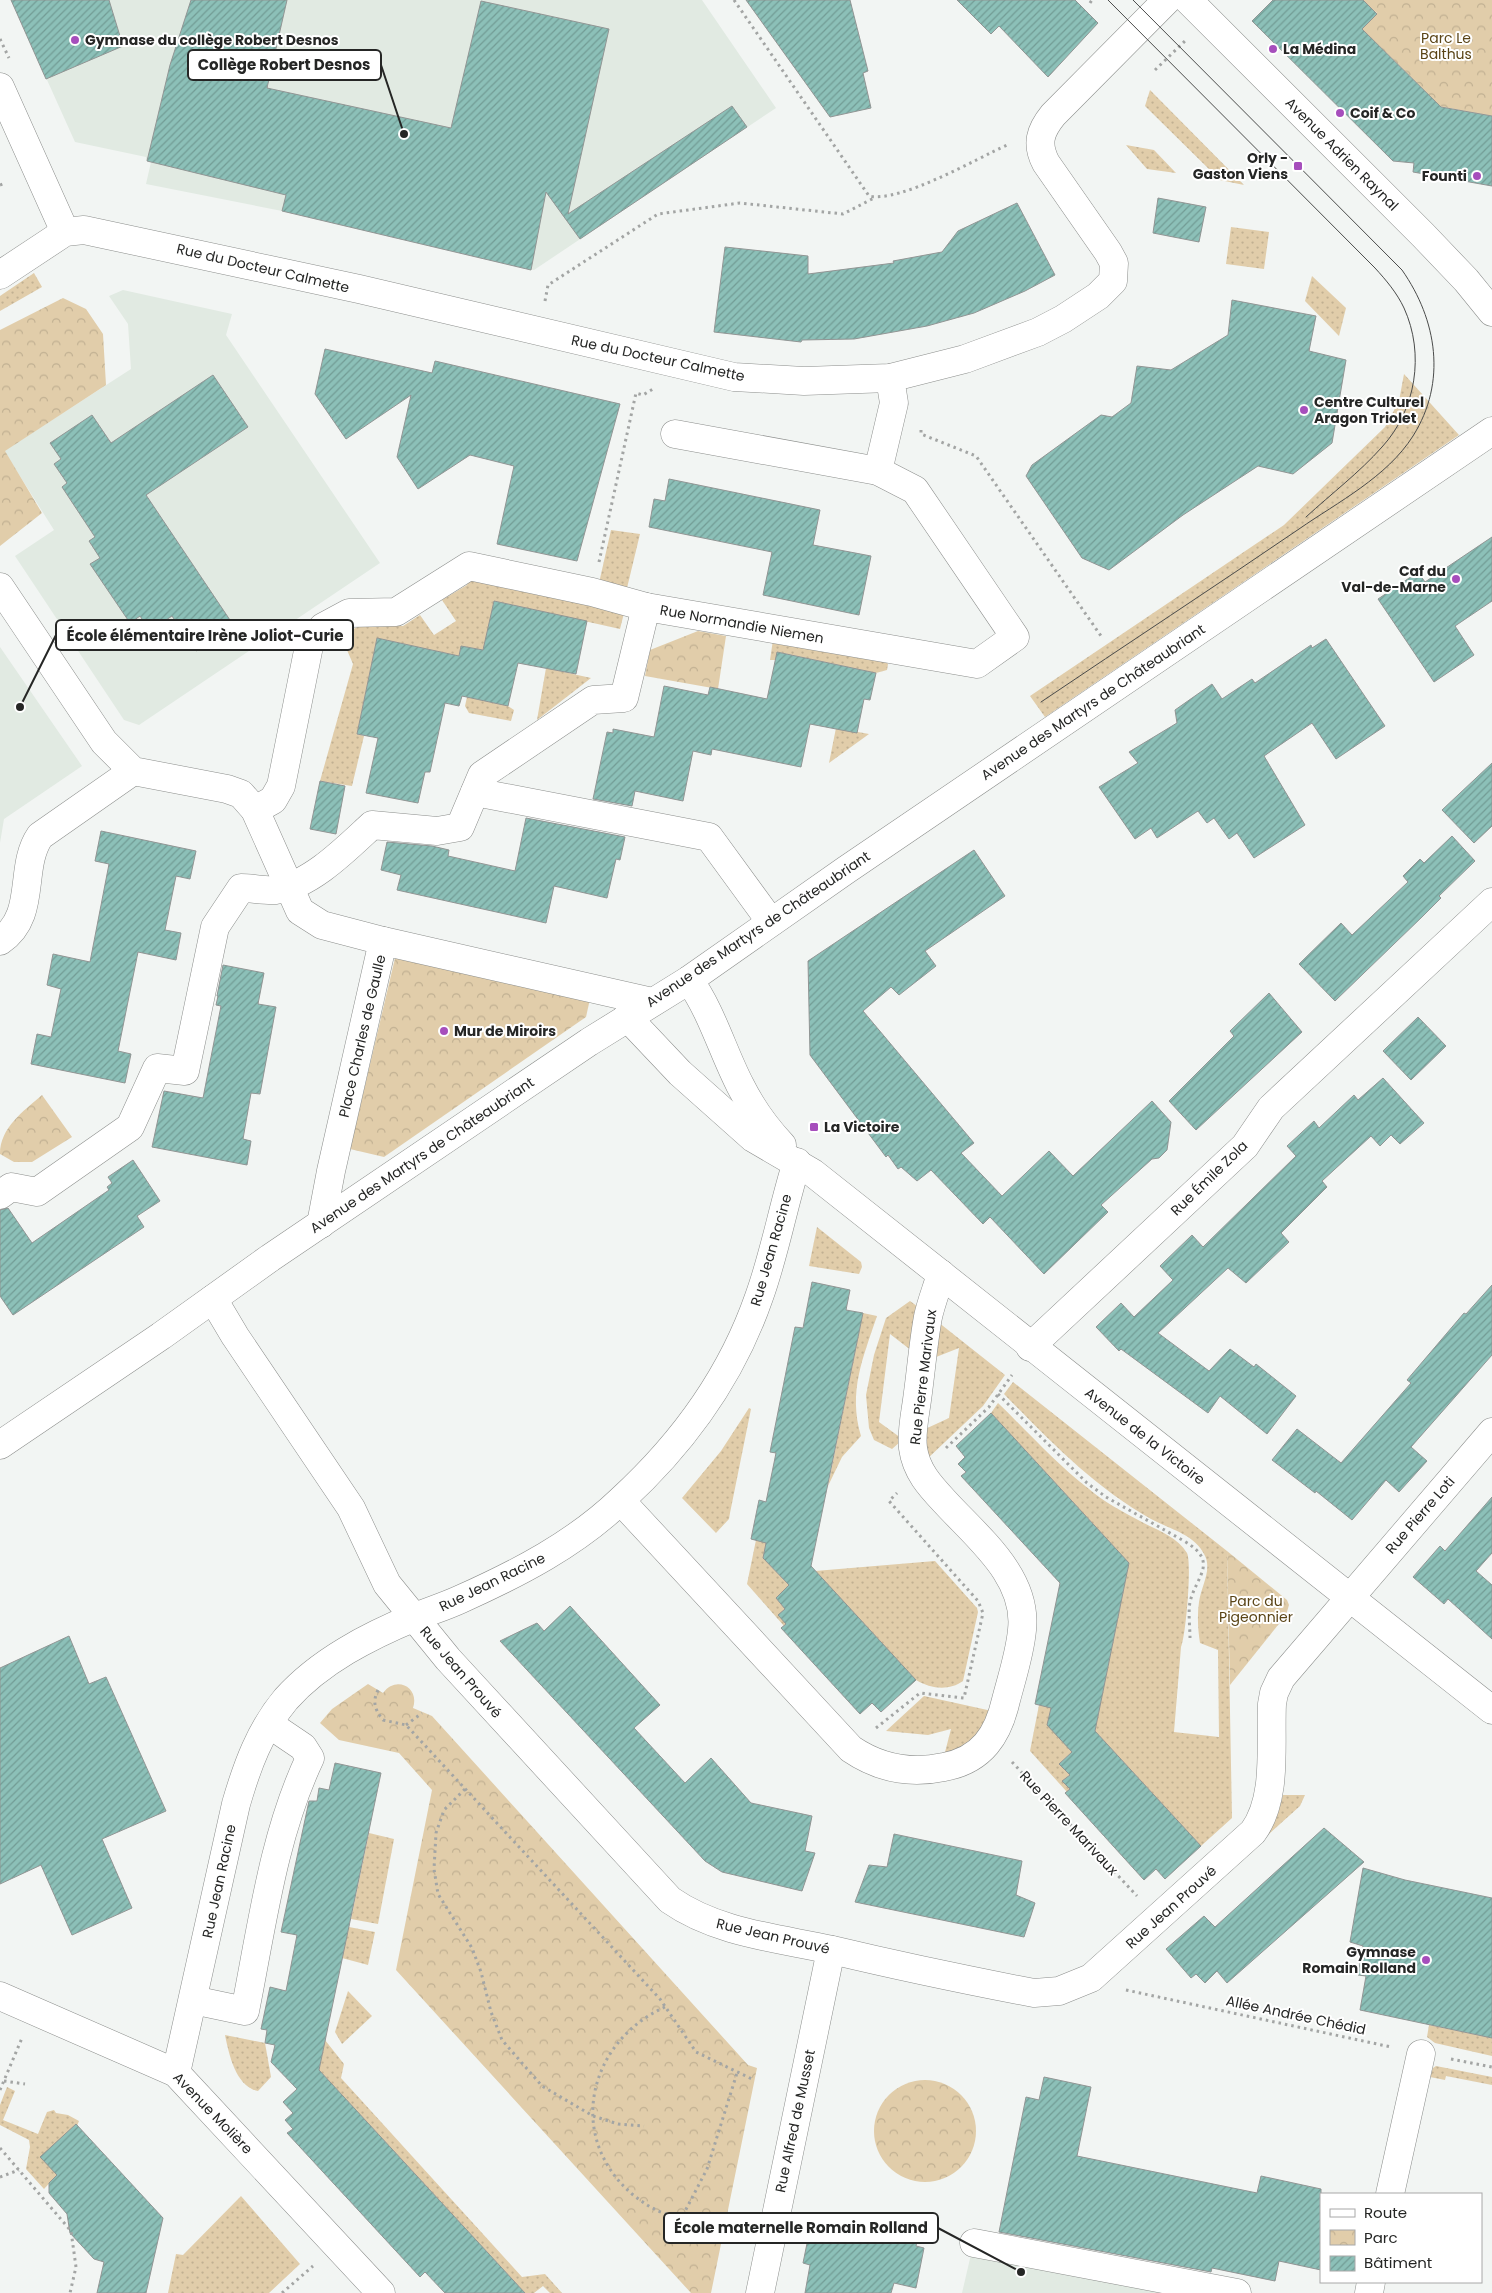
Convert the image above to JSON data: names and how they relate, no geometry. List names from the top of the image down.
{
  "streets": {
    "street": [
      "Avenue Adrien Raynal",
      "Rue du Docteur Calmette",
      "Rue Normandie Niemen",
      "Avenue des Martyrs de Châteaubriant",
      "Place Charles de Gaulle",
      "Rue Émile Zola",
      "Rue Jean Racine",
      "Rue Pierre Marivaux",
      "Avenue de la Victoire",
      "Rue Pierre Loti",
      "Rue Jean Prouvé",
      "Avenue Molière",
      "Rue Alfred de Musset"
    ],
    "path": ["Allée Andrée Chédid"]
  },
  "crossings": [
    ["Avenue des Martyrs de Châteaubriant", "Place Charles de Gaulle"],
    ["Avenue des Martyrs de Châteaubriant", "Avenue de la Victoire"],
    ["Avenue des Martyrs de Châteaubriant", "Rue Jean Prouvé"],
    ["Rue Émile Zola", "Avenue de la Victoire"],
    ["Rue Jean Racine", "Rue Pierre Marivaux"],
    ["Rue Jean Racine", "Avenue de la Victoire"],
    ["Rue Jean Racine", "Rue Jean Prouvé"],
    ["Rue Jean Racine", "Avenue Molière"],
    ["Rue Pierre Marivaux", "Avenue de la Victoire"],
    ["Avenue de la Victoire", "Rue Pierre Loti"],
    ["Avenue de la Victoire", "Rue Jean Prouvé"],
    ["Rue Pierre Loti", "Rue Jean Prouvé"],
    ["Rue Jean Prouvé", "Allée Andrée Chédid"],
    ["Rue Jean Prouvé", "Rue Alfred de Musset"]
  ],
  "parks": ["Parc Le Balthus", "Parc du Pigeonnier"],
  "places": {
    "other": [
      "Gymnase du collège Robert Desnos",
      "La Médina",
      "Coif & Co",
      "Collège Robert Desnos",
      "Founti",
      "Centre Culturel Aragon Triolet",
      "Caf du Val-de-Marne",
      "École élémentaire Irène Joliot-Curie",
      "Mur de Miroirs",
      "Gymnase Romain Rolland",
      "École maternelle Romain Rolland"
    ],
    "transit": ["Orly - Gaston Viens", "La Victoire"]
  },
  "legend": ["Route", "Parc", "Bâtiment"]
}
